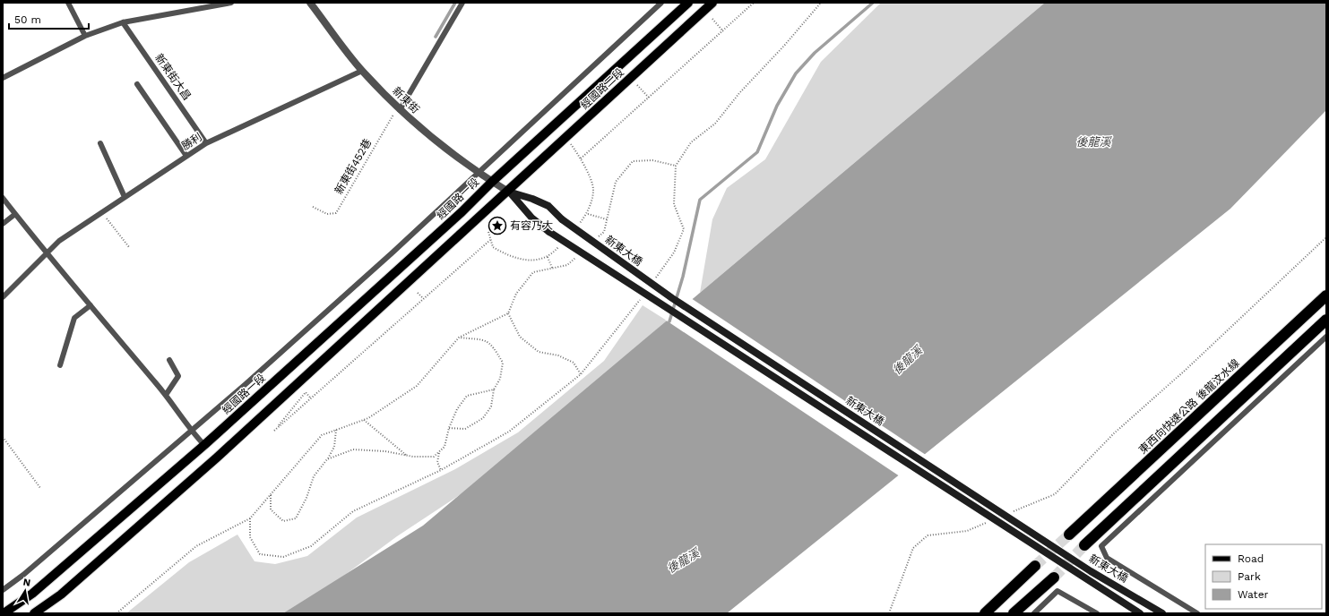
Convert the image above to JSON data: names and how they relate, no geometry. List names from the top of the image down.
{
  "streets": {
    "highway": ["東西向快速公路 後龍汶水線"],
    "main road": ["經國路二段", "經國路一段"],
    "street": ["新東街", "新東大橋"],
    "lane": ["新東街大昌", "勝利"],
    "path": ["新東街452巷"]
  },
  "crossings": [
    ["新東街大昌", "勝利"],
    ["經國路二段", "新東街"],
    ["經國路二段", "經國路一段"],
    ["經國路二段", "新東大橋"],
    ["新東街", "勝利"],
    ["新東街", "新東街452巷"],
    ["新東街", "經國路一段"],
    ["新東街", "新東大橋"]
  ],
  "water": ["後龍溪"],
  "places": {
    "place": ["有容乃大"]
  },
  "legend": ["Road", "Park", "Water"],
  "scale_bar": "50 m",
  "north": "top"
}
